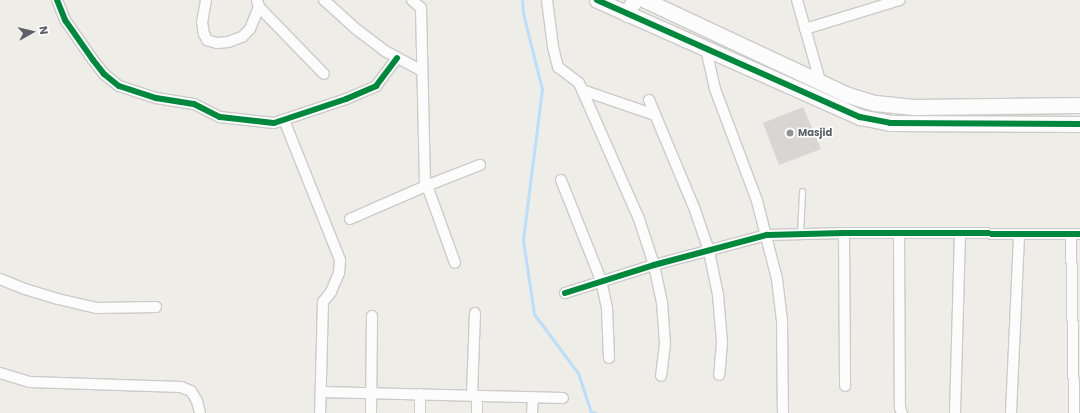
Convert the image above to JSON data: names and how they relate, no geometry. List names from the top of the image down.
{
  "places": ["Masjid"],
  "north": "right"
}
